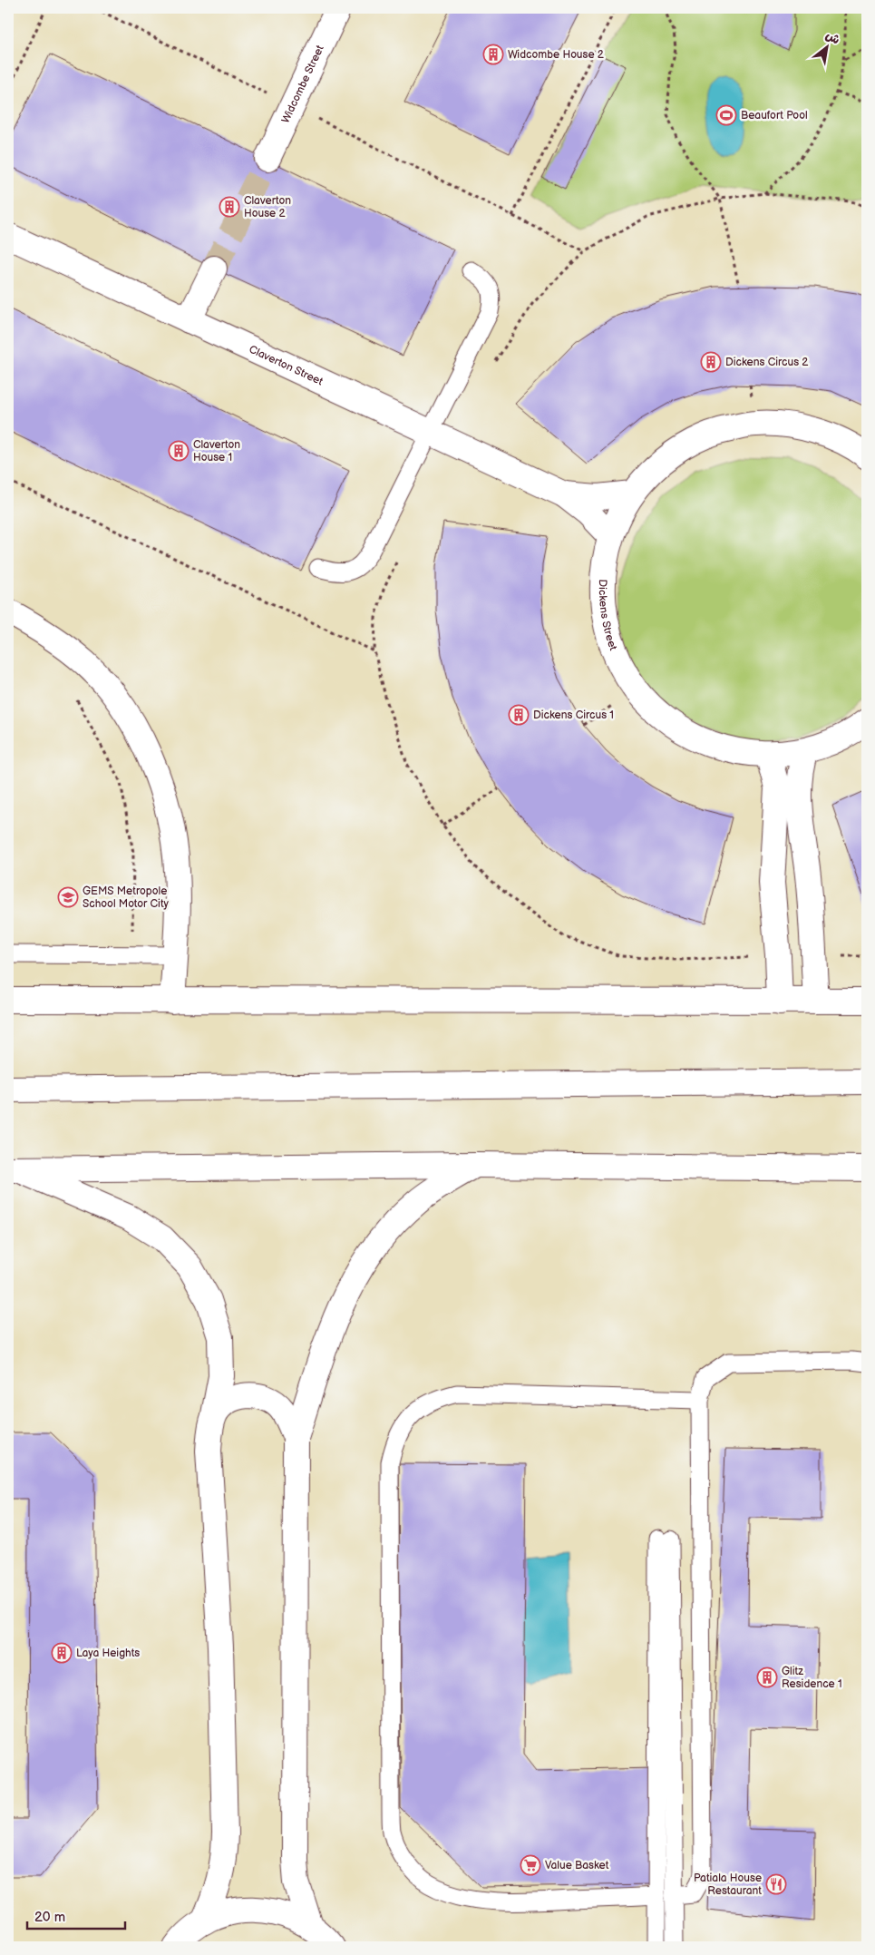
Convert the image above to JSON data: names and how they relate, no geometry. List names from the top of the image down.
{
  "streets": {
    "street": ["Widcombe Street", "Claverton Street", "Dickens Street"]
  },
  "crossings": [
    ["Claverton Street", "Dickens Street"]
  ],
  "places": {
    "building": [
      "Widcombe House 2",
      "Claverton House 2",
      "Dickens Circus 2",
      "Claverton House 1",
      "Dickens Circus 1",
      "Laya Heights",
      "Glitz Residence 1"
    ],
    "sports": ["Beaufort Pool"],
    "school or university": ["GEMS Metropole School Motor City"],
    "supermarket": ["Value Basket"],
    "restaurant": ["Patiala House Restaurant"]
  },
  "scale_bar": "20 m",
  "north": "top right"
}
